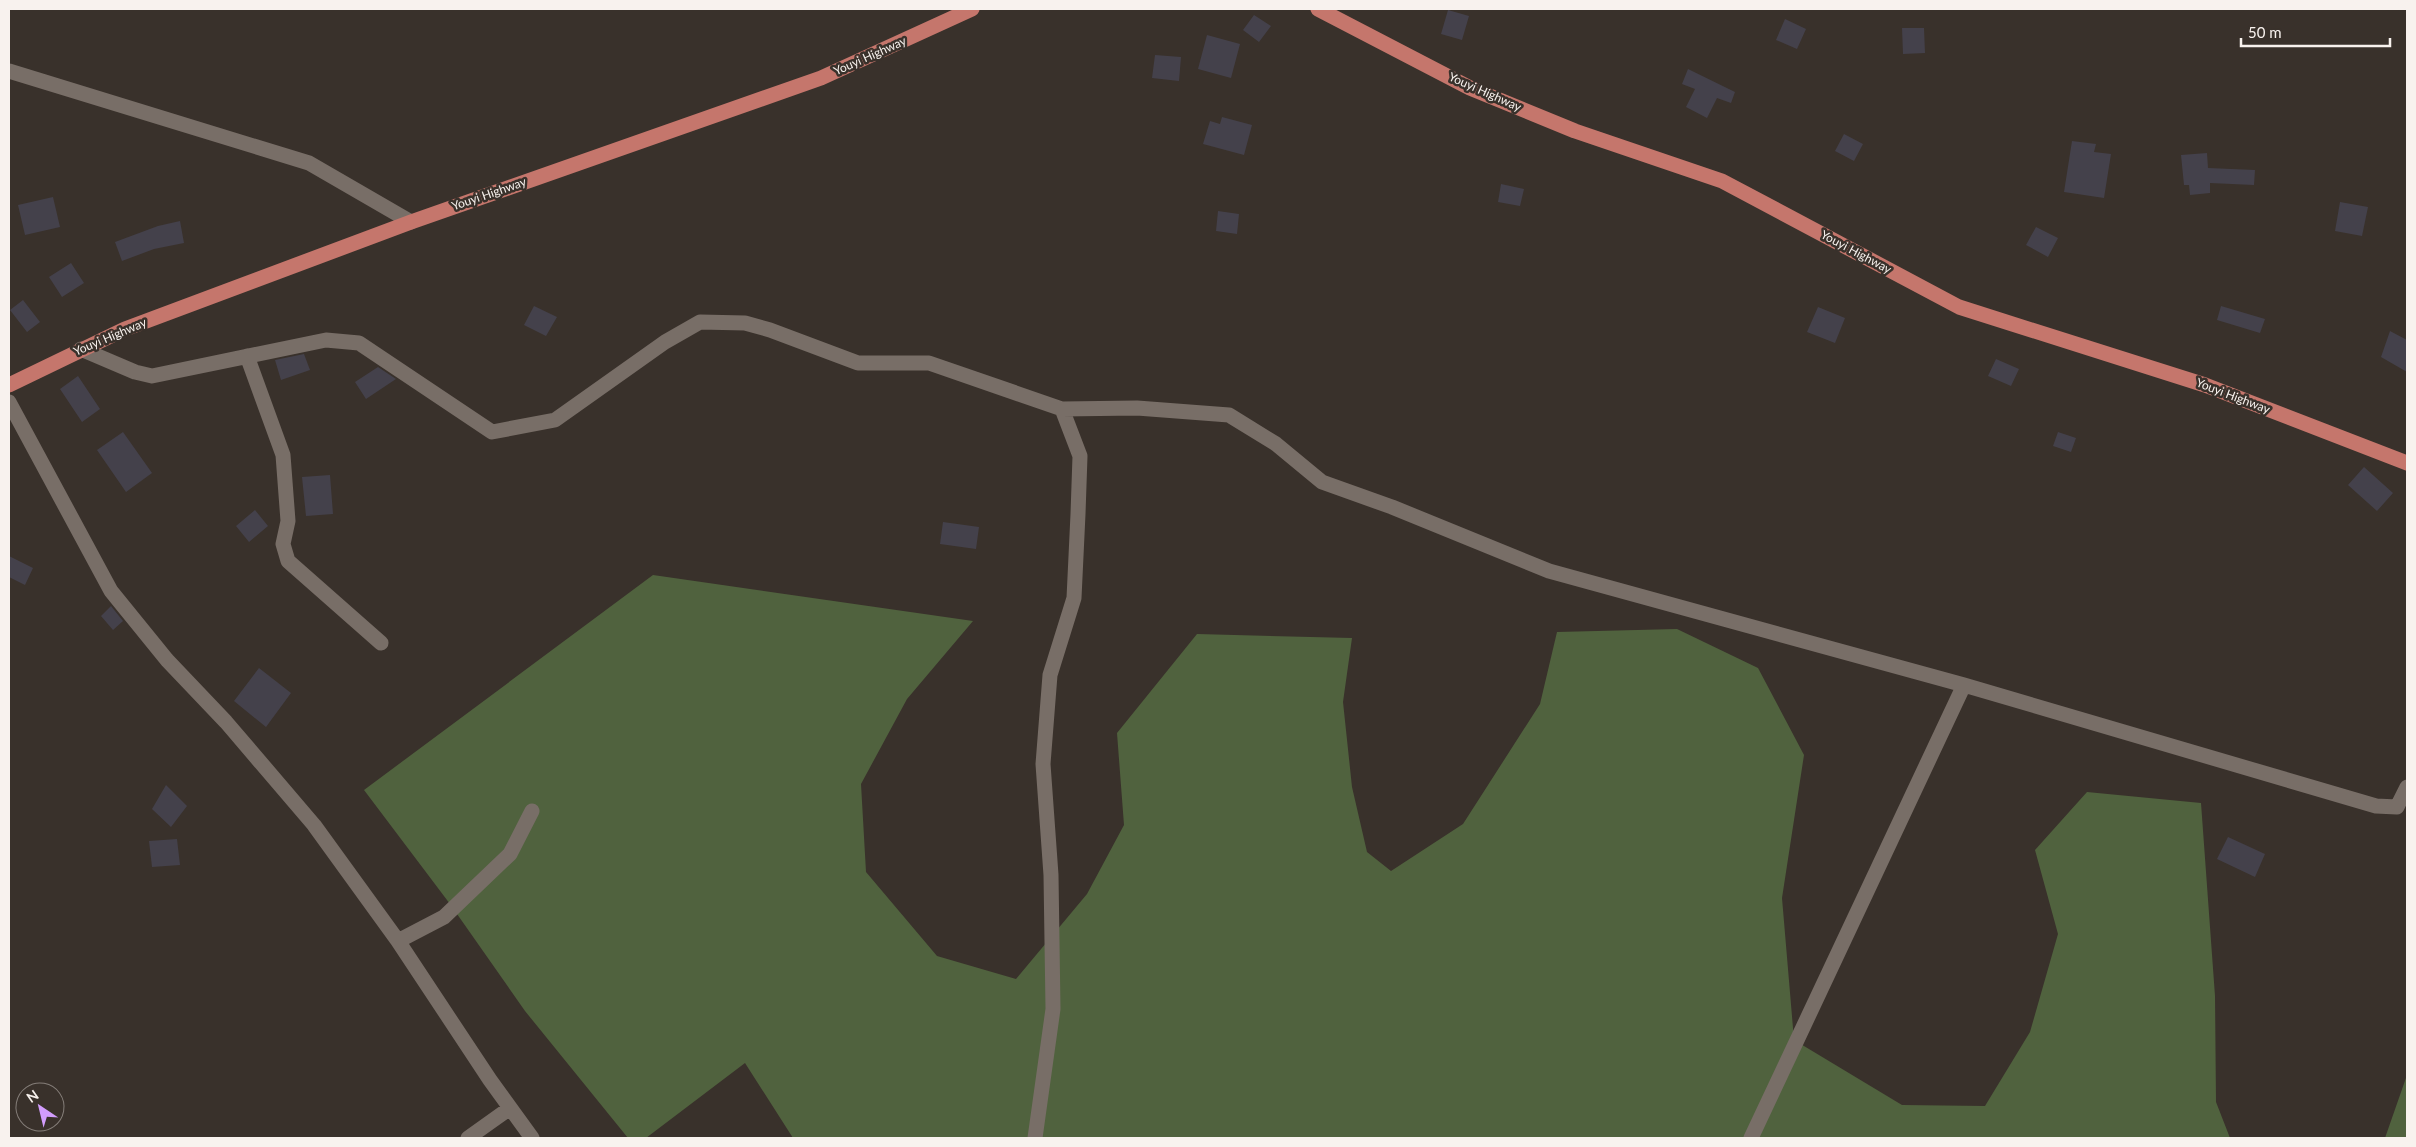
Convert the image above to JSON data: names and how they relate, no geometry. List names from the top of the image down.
{
  "streets": {
    "main road": ["Youyi Highway"]
  },
  "scale_bar": "50 m",
  "north": "top left"
}
